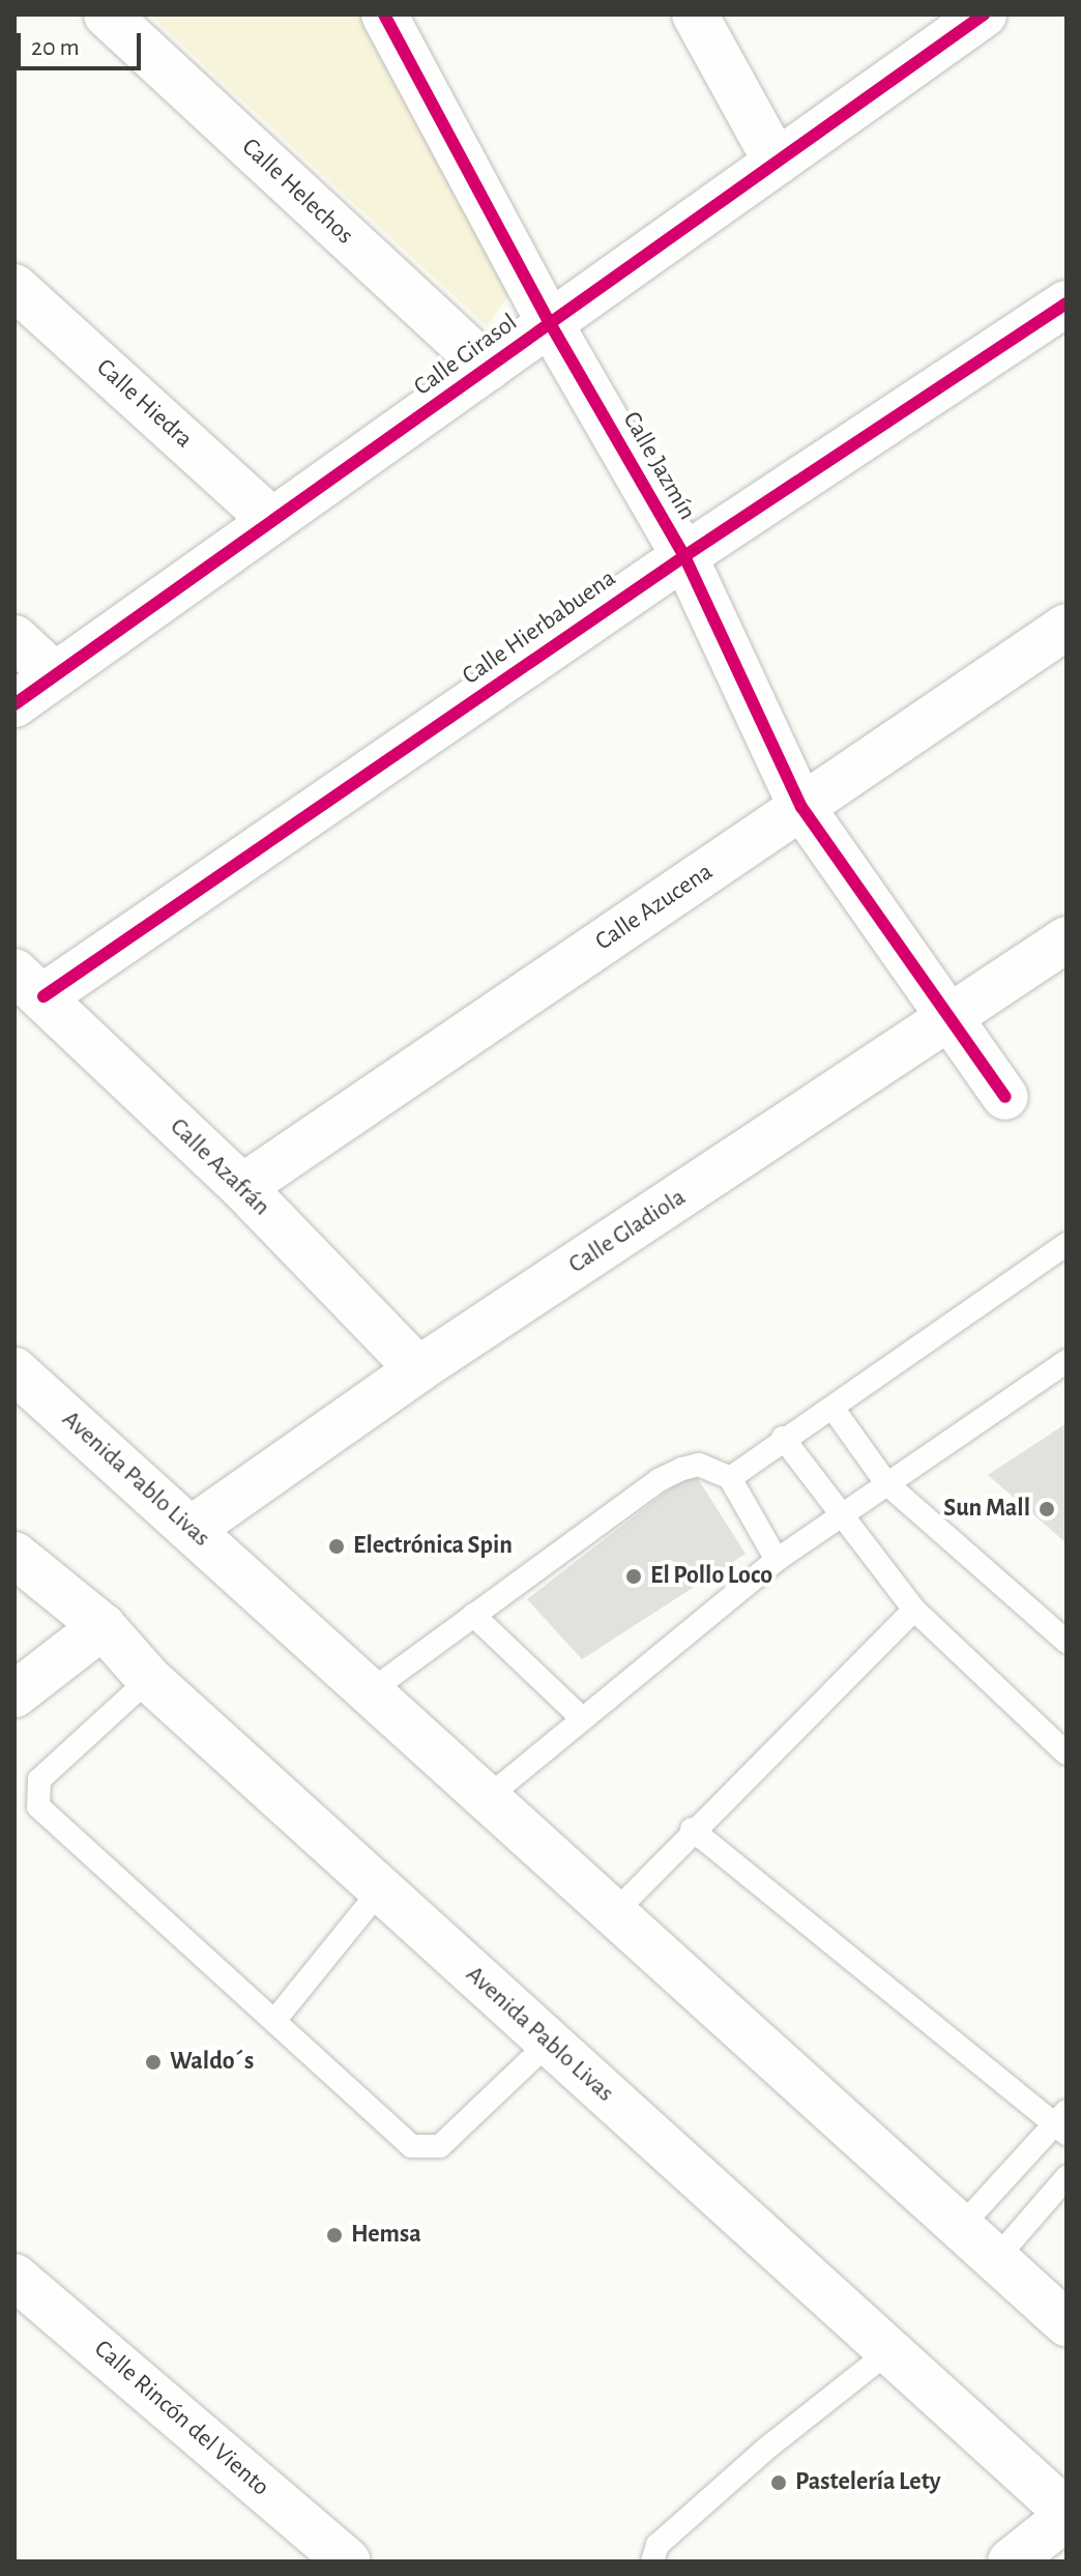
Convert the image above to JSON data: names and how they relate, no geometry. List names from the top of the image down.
{
  "streets": {
    "street": [
      "Calle Helechos",
      "Calle Girasol",
      "Calle Hiedra",
      "Calle Jazmín",
      "Calle Hierbabuena",
      "Calle Azucena",
      "Calle Azafrán",
      "Calle Gladiola",
      "Avenida Pablo Livas",
      "Calle Rincón del Viento"
    ]
  },
  "crossings": [
    ["Calle Helechos", "Calle Girasol"],
    ["Calle Girasol", "Calle Hiedra"],
    ["Calle Girasol", "Calle Jazmín"],
    ["Calle Jazmín", "Calle Hierbabuena"],
    ["Calle Jazmín", "Calle Azucena"],
    ["Calle Jazmín", "Calle Gladiola"],
    ["Calle Hierbabuena", "Calle Azafrán"],
    ["Calle Azucena", "Calle Azafrán"],
    ["Calle Azafrán", "Calle Gladiola"],
    ["Calle Gladiola", "Avenida Pablo Livas"]
  ],
  "places": [
    "Sun Mall",
    "Electrónica Spin",
    "El Pollo Loco",
    "Waldo´s",
    "Hemsa",
    "Pastelería Lety"
  ],
  "scale_bar": "20 m"
}
